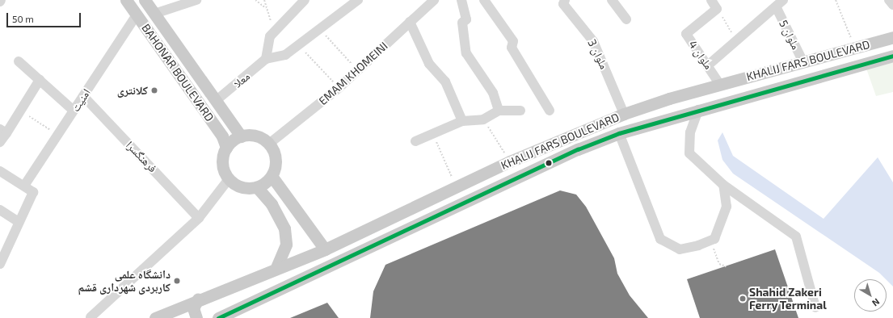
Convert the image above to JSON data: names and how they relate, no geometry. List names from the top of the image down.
{
  "streets": {
    "main road": ["KHALIJ FARS BOULEVARD", "BAHONAR BOULEVARD"],
    "street": [
      "ملوان 5",
      "ملوان 3",
      "ملوان 4",
      "EMAM KHOMEINI",
      "معلا",
      "امنیت",
      "فرهنگسرا"
    ]
  },
  "crossings": [
    ["ملوان 5", "KHALIJ FARS BOULEVARD"],
    ["ملوان 3", "KHALIJ FARS BOULEVARD"],
    ["ملوان 4", "KHALIJ FARS BOULEVARD"],
    ["BAHONAR BOULEVARD", "EMAM KHOMEINI"],
    ["BAHONAR BOULEVARD", "معلا"],
    ["BAHONAR BOULEVARD", "امنیت"],
    ["امنیت", "فرهنگسرا"]
  ],
  "places": ["کلانتری", "دانشگاه علمی کاربردی شهرداری قشم", "Shahid Zakeri Ferry Terminal"],
  "scale_bar": "50 m",
  "north": "bottom right"
}
